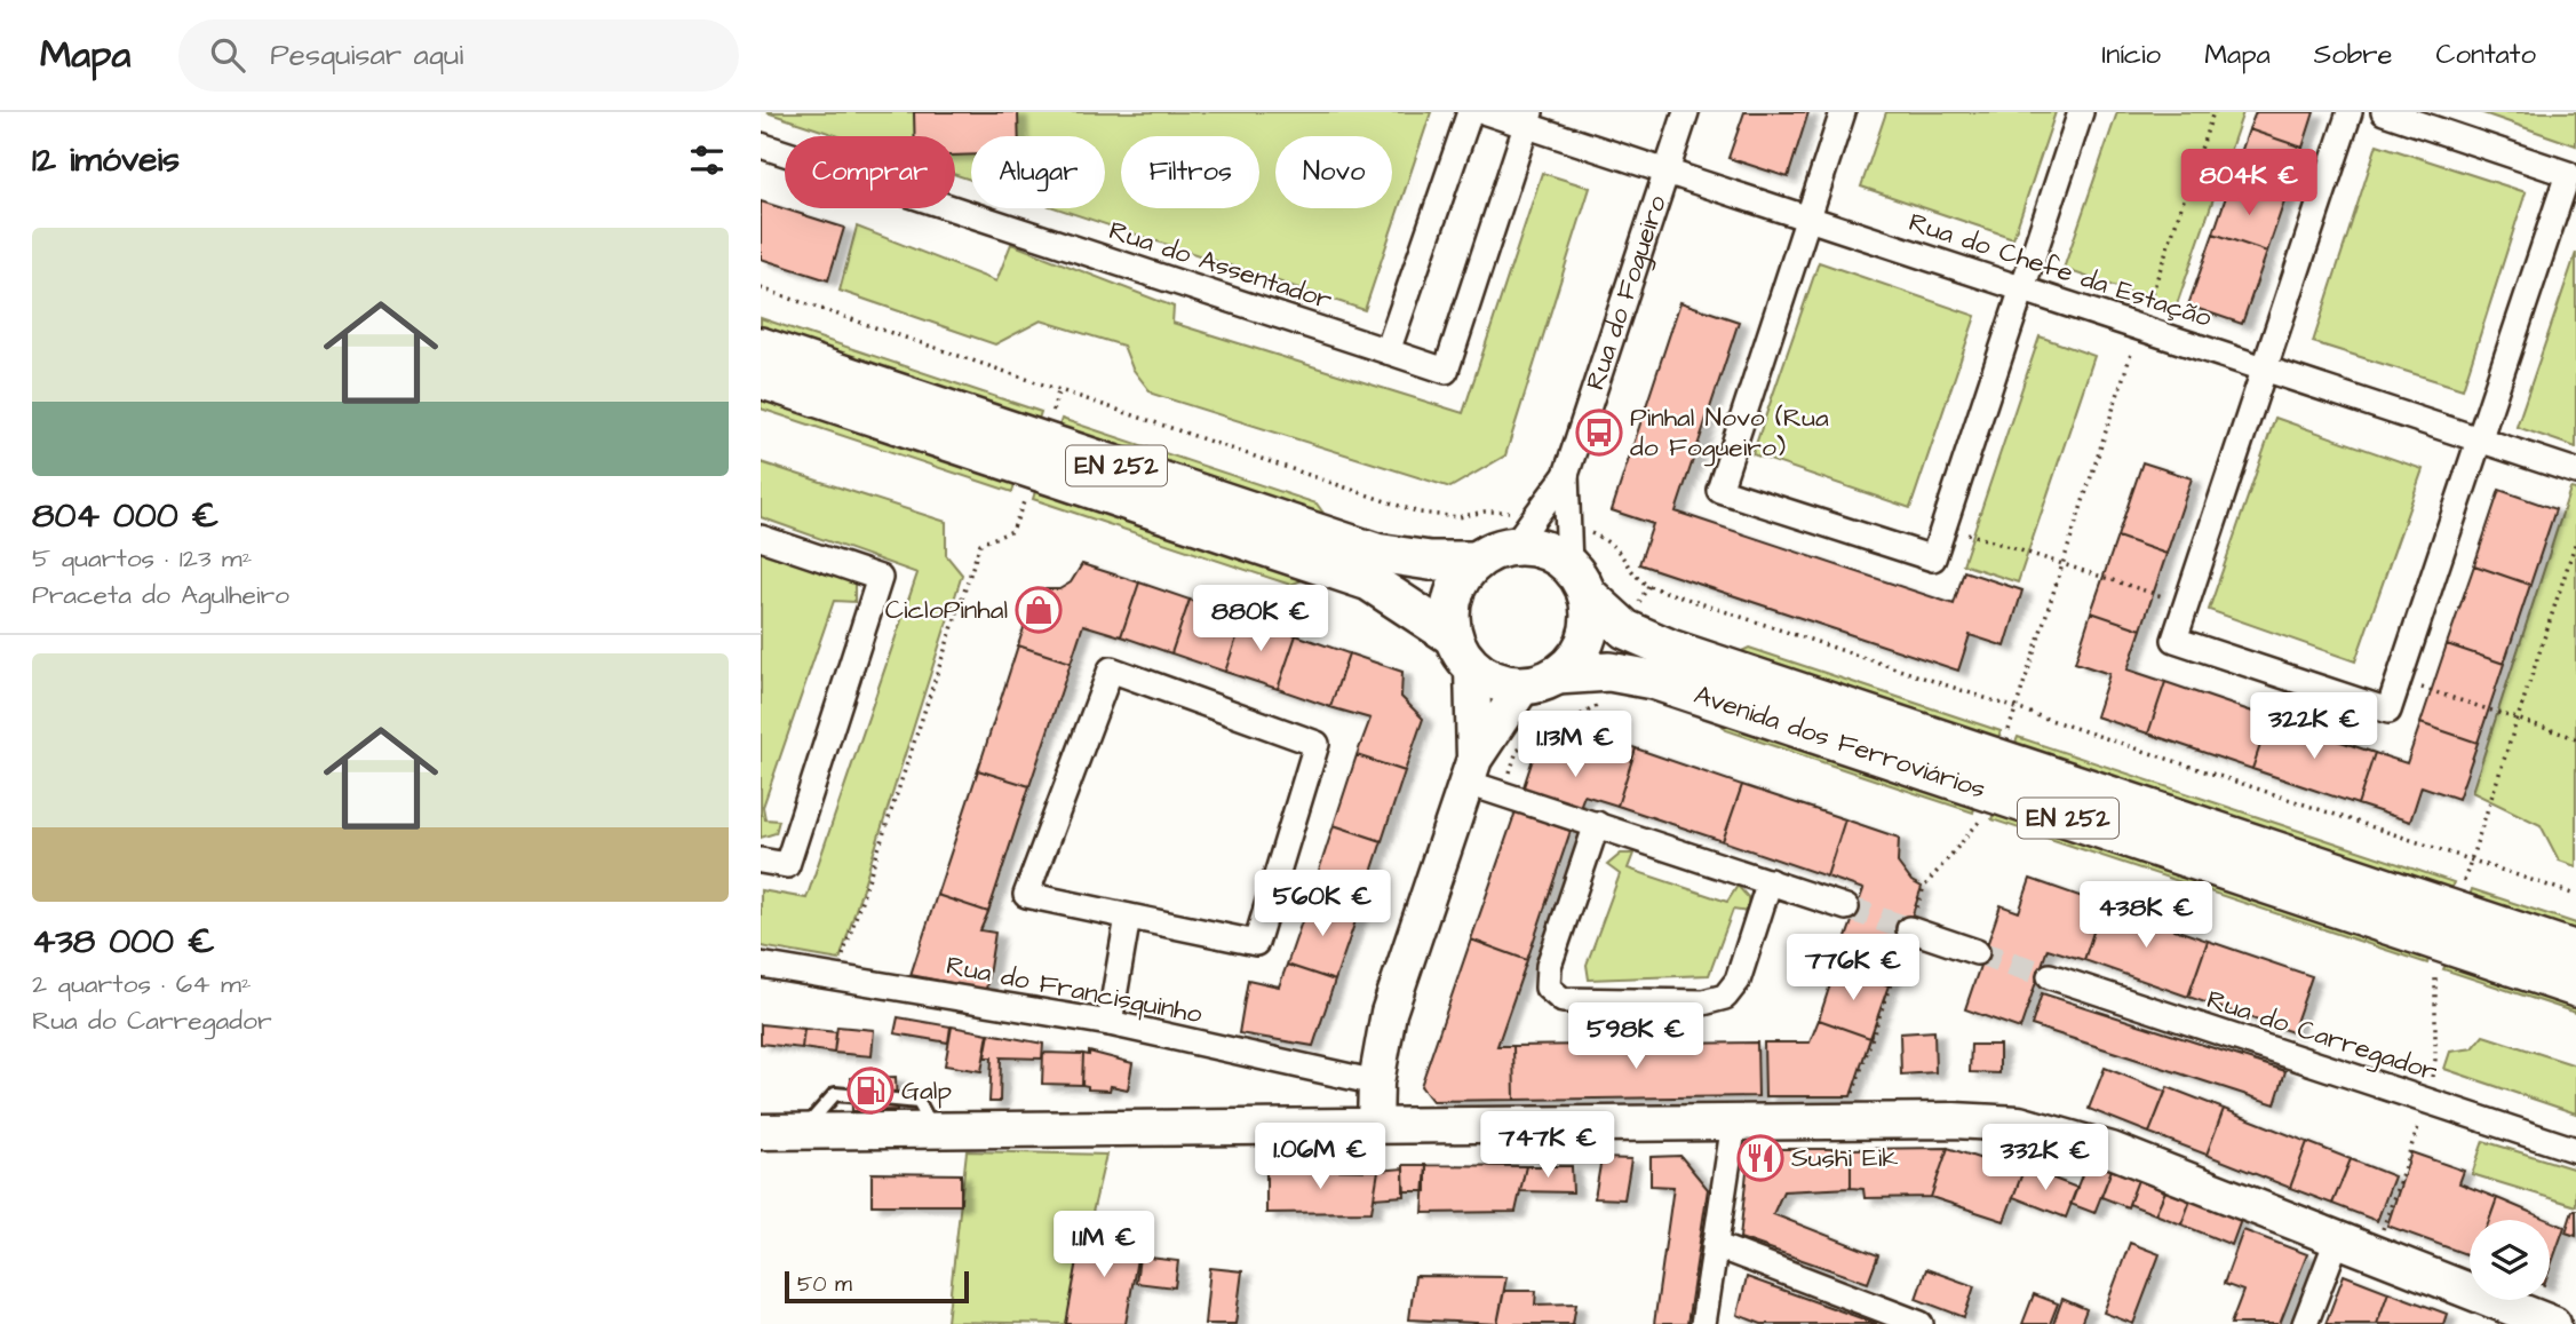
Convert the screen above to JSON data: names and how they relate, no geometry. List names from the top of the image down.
{
  "streets": {
    "main road": ["EN 252", "Avenida dos Ferroviários"],
    "street": [
      "Rua do Assentador",
      "Rua do Chefe da Estação",
      "Rua do Fogueiro",
      "Rua do Francisquinho",
      "Rua do Carregador"
    ]
  },
  "crossings": [
    ["Rua do Assentador", "Rua do Chefe da Estação"],
    ["Rua do Chefe da Estação", "Rua do Fogueiro"]
  ],
  "places": {
    "bus stop": ["Pinhal Novo (Rua do Fogueiro)"],
    "shop": ["CicloPinhal"],
    "fuel station": ["Galp"],
    "restaurant": ["Sushi Eik"]
  },
  "scale_bar": "50 m",
  "page": {
    "header": "Mapa",
    "search": "Pesquisar aqui",
    "nav": [
      "Início",
      "Mapa",
      "Sobre",
      "Contato"
    ],
    "heading": "12 imóveis",
    "chip": [
      "Comprar",
      "Alugar",
      "Filtros",
      "Novo"
    ],
    "price": [
      "804K €",
      "880K €",
      "322K €",
      "1.13M €",
      "560K €",
      "438K €",
      "776K €",
      "598K €",
      "747K €",
      "1.06M €",
      "332K €",
      "1.1M €"
    ],
    "list": [
      {
        "name": "804 000 €",
        "note": "5 quartos · 123 m² · Praceta do Agulheiro"
      },
      {
        "name": "438 000 €",
        "note": "2 quartos · 64 m² · Rua do Carregador"
      }
    ],
    "scale": "50 m"
  }
}
